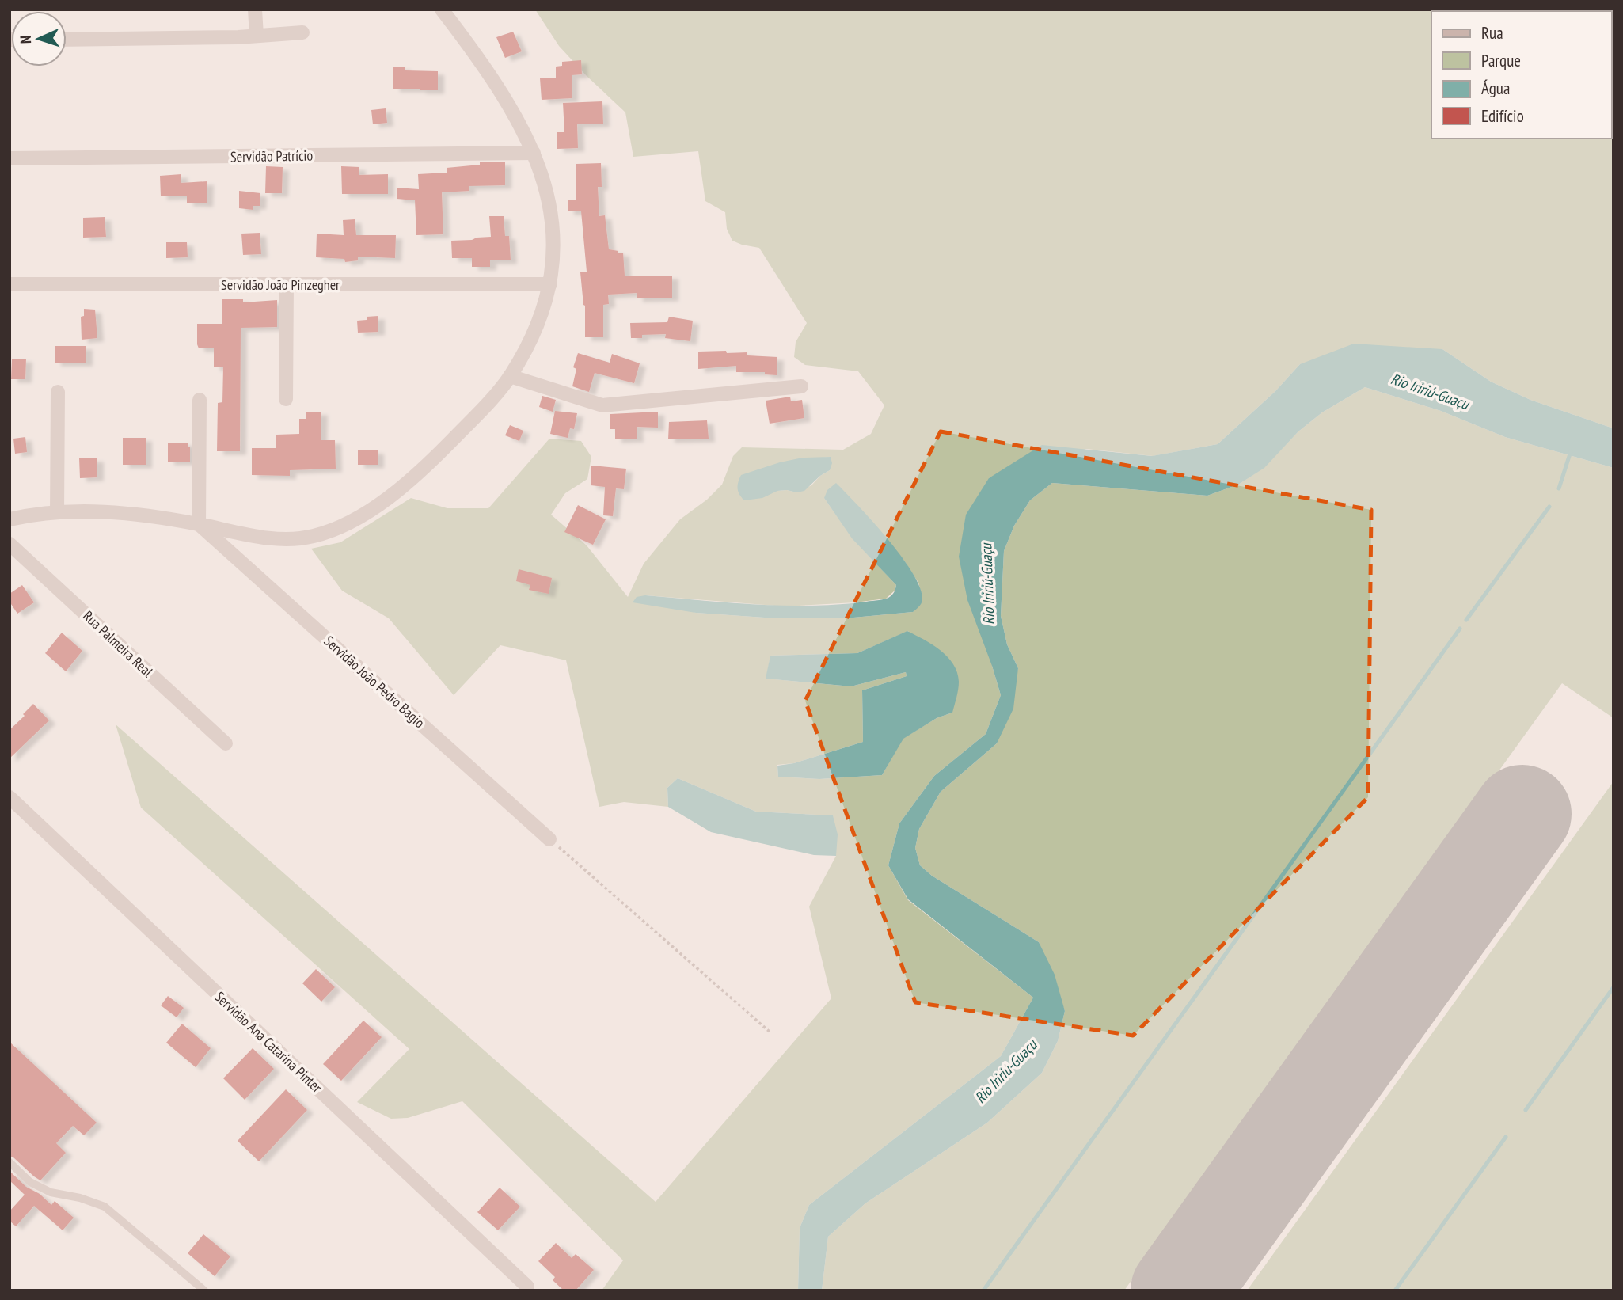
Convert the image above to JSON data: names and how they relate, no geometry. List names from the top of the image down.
{
  "streets": {
    "street": [
      "Servidão Patrício",
      "Servidão João Pinzegher",
      "Rua Palmeira Real",
      "Servidão João Pedro Bagio",
      "Servidão Ana Catarina Pinter"
    ]
  },
  "water": ["Rio Iririú-Guaçu"],
  "legend": [
    "Rua",
    "Parque",
    "Água",
    "Edifício"
  ],
  "north": "left"
}
